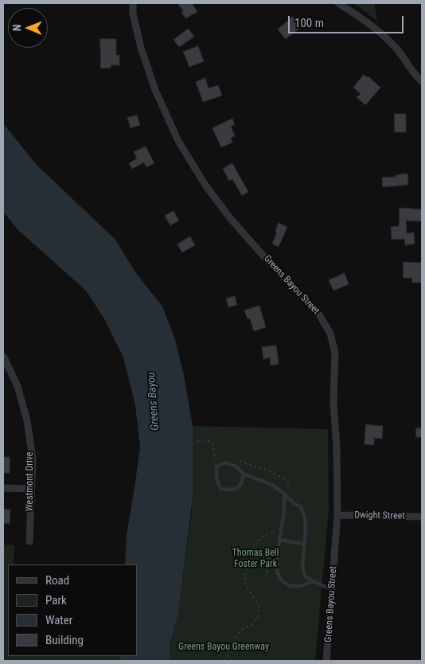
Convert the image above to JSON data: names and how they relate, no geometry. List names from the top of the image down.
{
  "streets": {
    "street": ["Greens Bayou Street", "Westmont Drive", "Dwight Street"]
  },
  "crossings": [
    ["Greens Bayou Street", "Dwight Street"]
  ],
  "water": ["Greens Bayou"],
  "parks": ["Thomas Bell Foster Park", "Greens Bayou Greenway"],
  "legend": [
    "Road",
    "Park",
    "Water",
    "Building"
  ],
  "scale_bar": "100 m",
  "north": "left"
}
